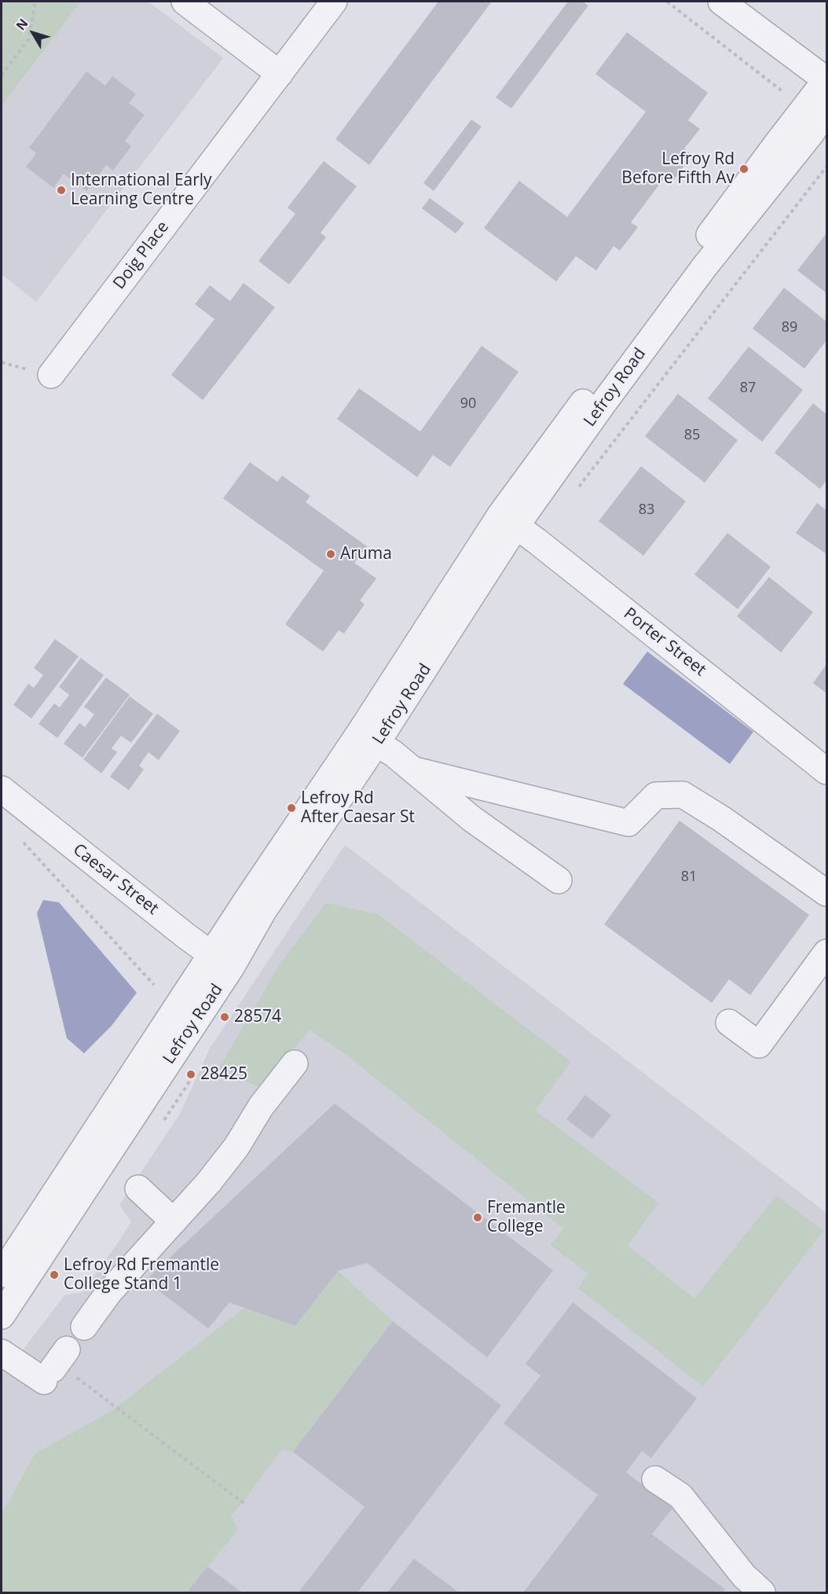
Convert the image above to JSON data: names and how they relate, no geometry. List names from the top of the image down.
{
  "streets": {
    "street": [
      "Doig Place",
      "Lefroy Road",
      "Porter Street",
      "Caesar Street"
    ]
  },
  "crossings": [
    ["Lefroy Road", "Porter Street"],
    ["Lefroy Road", "Caesar Street"]
  ],
  "places": [
    "Lefroy Rd Before Fifth Av",
    "International Early Learning Centre",
    "Aruma",
    "Lefroy Rd After Caesar St",
    "28574",
    "28425",
    "Fremantle College",
    "Lefroy Rd Fremantle College Stand 1"
  ],
  "house_numbers": [
    "89",
    "87",
    "90",
    "85",
    "83",
    "81"
  ],
  "north": "top left"
}
